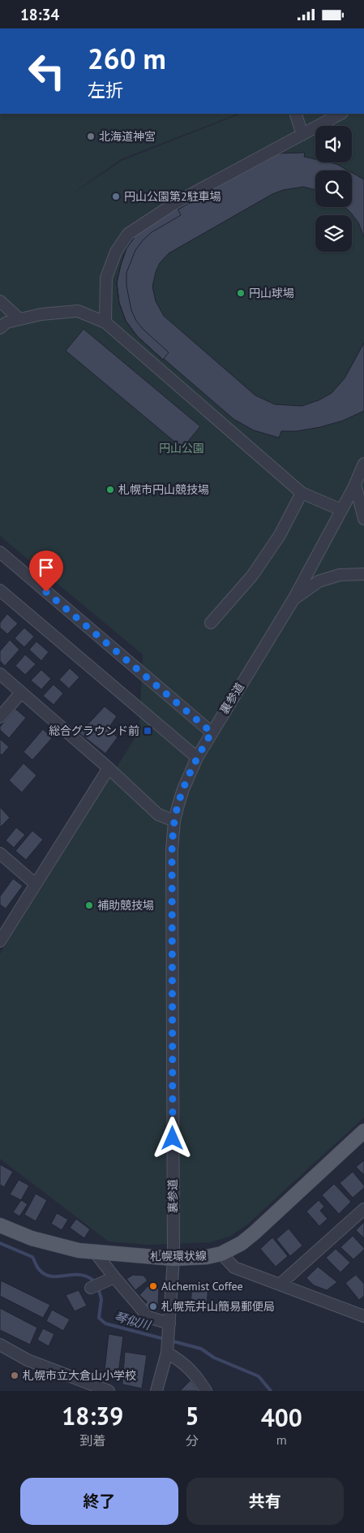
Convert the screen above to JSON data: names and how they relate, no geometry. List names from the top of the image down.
{
  "streets": {
    "main road": ["札幌環状線"],
    "street": ["裏参道"]
  },
  "crossings": [
    ["裏参道", "札幌環状線"]
  ],
  "water": ["琴似川"],
  "parks": ["円山公園"],
  "places": {
    "other": [
      "北海道神宮",
      "円山公園第2駐車場",
      "円山球場",
      "札幌市円山競技場",
      "補助競技場",
      "Alchemist Coffee",
      "札幌荒井山簡易郵便局",
      "札幌市立大倉山小学校"
    ],
    "transit": ["総合グラウンド前"]
  },
  "page": {
    "status": "18:34",
    "turn": ["260 m", "左折"],
    "eta": [
      "18:39",
      "到着",
      "5",
      "分",
      "400",
      "m"
    ],
    "buttons": ["終了", "共有"]
  }
}
